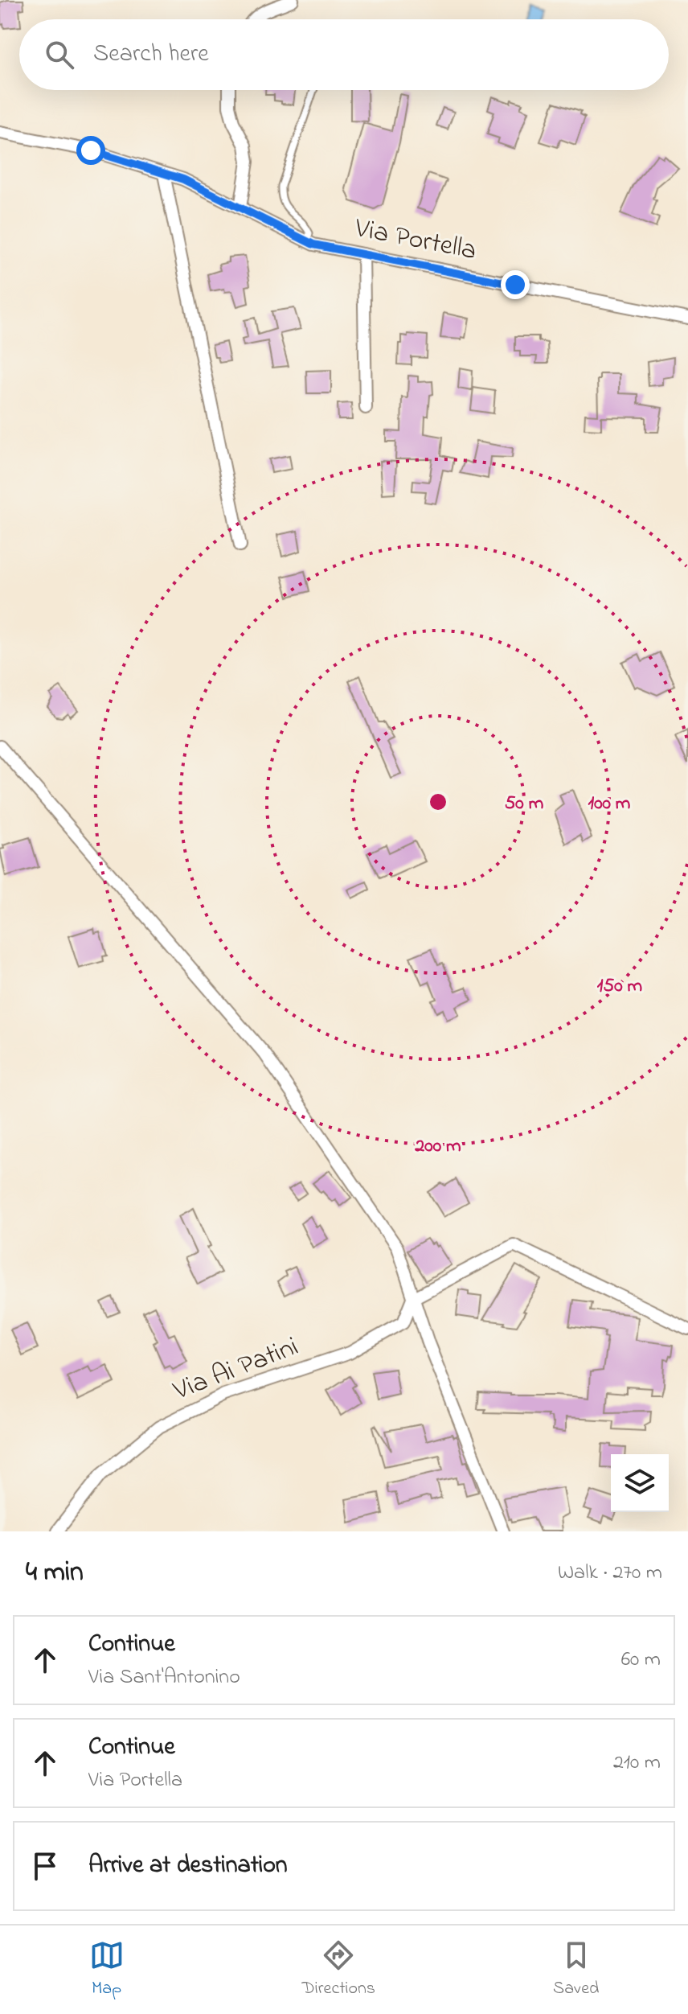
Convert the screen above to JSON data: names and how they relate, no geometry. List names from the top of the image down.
{
  "streets": {
    "street": ["Via Portella", "Via Ai Patini"]
  },
  "page": {
    "search": "Search here",
    "heading": ["4 min", "Walk · 270 m"],
    "list": [
      ["Continue", "Via Sant'Antonino", "60 m"],
      ["Continue", "Via Portella", "210 m"],
      "Arrive at destination"
    ],
    "nav": ["Map", "Directions", "Saved"]
  },
  "rings": [
    "50 m",
    "100 m",
    "150 m",
    "200 m"
  ]
}
